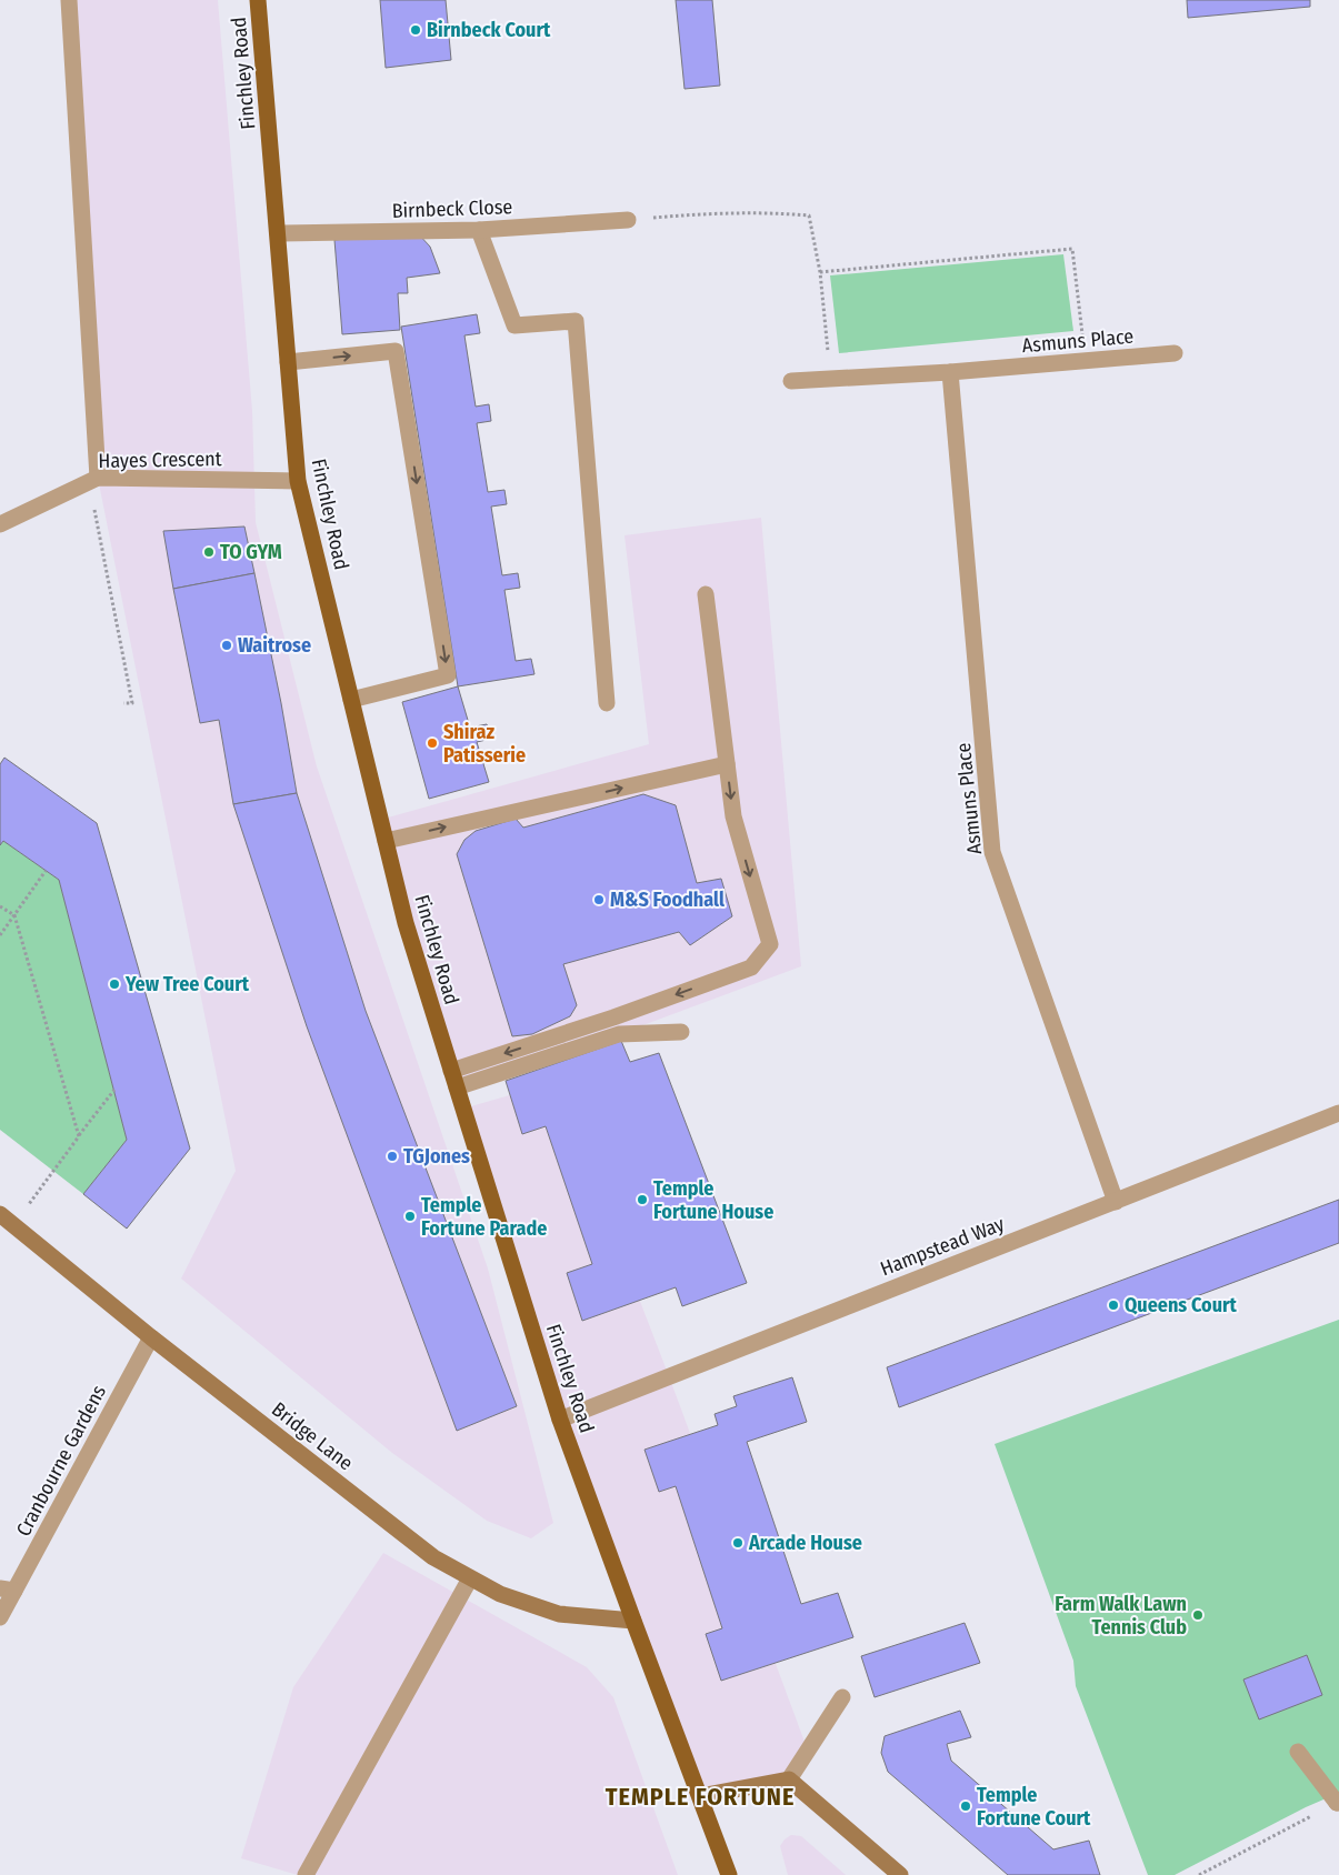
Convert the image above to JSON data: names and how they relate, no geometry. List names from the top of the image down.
{
  "streets": {
    "main road": ["Finchley Road"],
    "street": [
      "Birnbeck Close",
      "Asmuns Place",
      "Hayes Crescent",
      "Hampstead Way",
      "Bridge Lane",
      "Cranbourne Gardens"
    ]
  },
  "crossings": [
    ["Finchley Road", "Birnbeck Close"],
    ["Finchley Road", "Hayes Crescent"],
    ["Finchley Road", "Hampstead Way"],
    ["Finchley Road", "Bridge Lane"],
    ["Asmuns Place", "Hampstead Way"],
    ["Bridge Lane", "Cranbourne Gardens"]
  ],
  "districts": ["TEMPLE FORTUNE"],
  "places": [
    "Birnbeck Court",
    "TO GYM",
    "Waitrose",
    "Shiraz Patisserie",
    "M&S Foodhall",
    "Yew Tree Court",
    "TGJones",
    "Temple Fortune House",
    "Temple Fortune Parade",
    "Queens Court",
    "Arcade House",
    "Farm Walk Lawn Tennis Club",
    "Temple Fortune Court"
  ]
}
